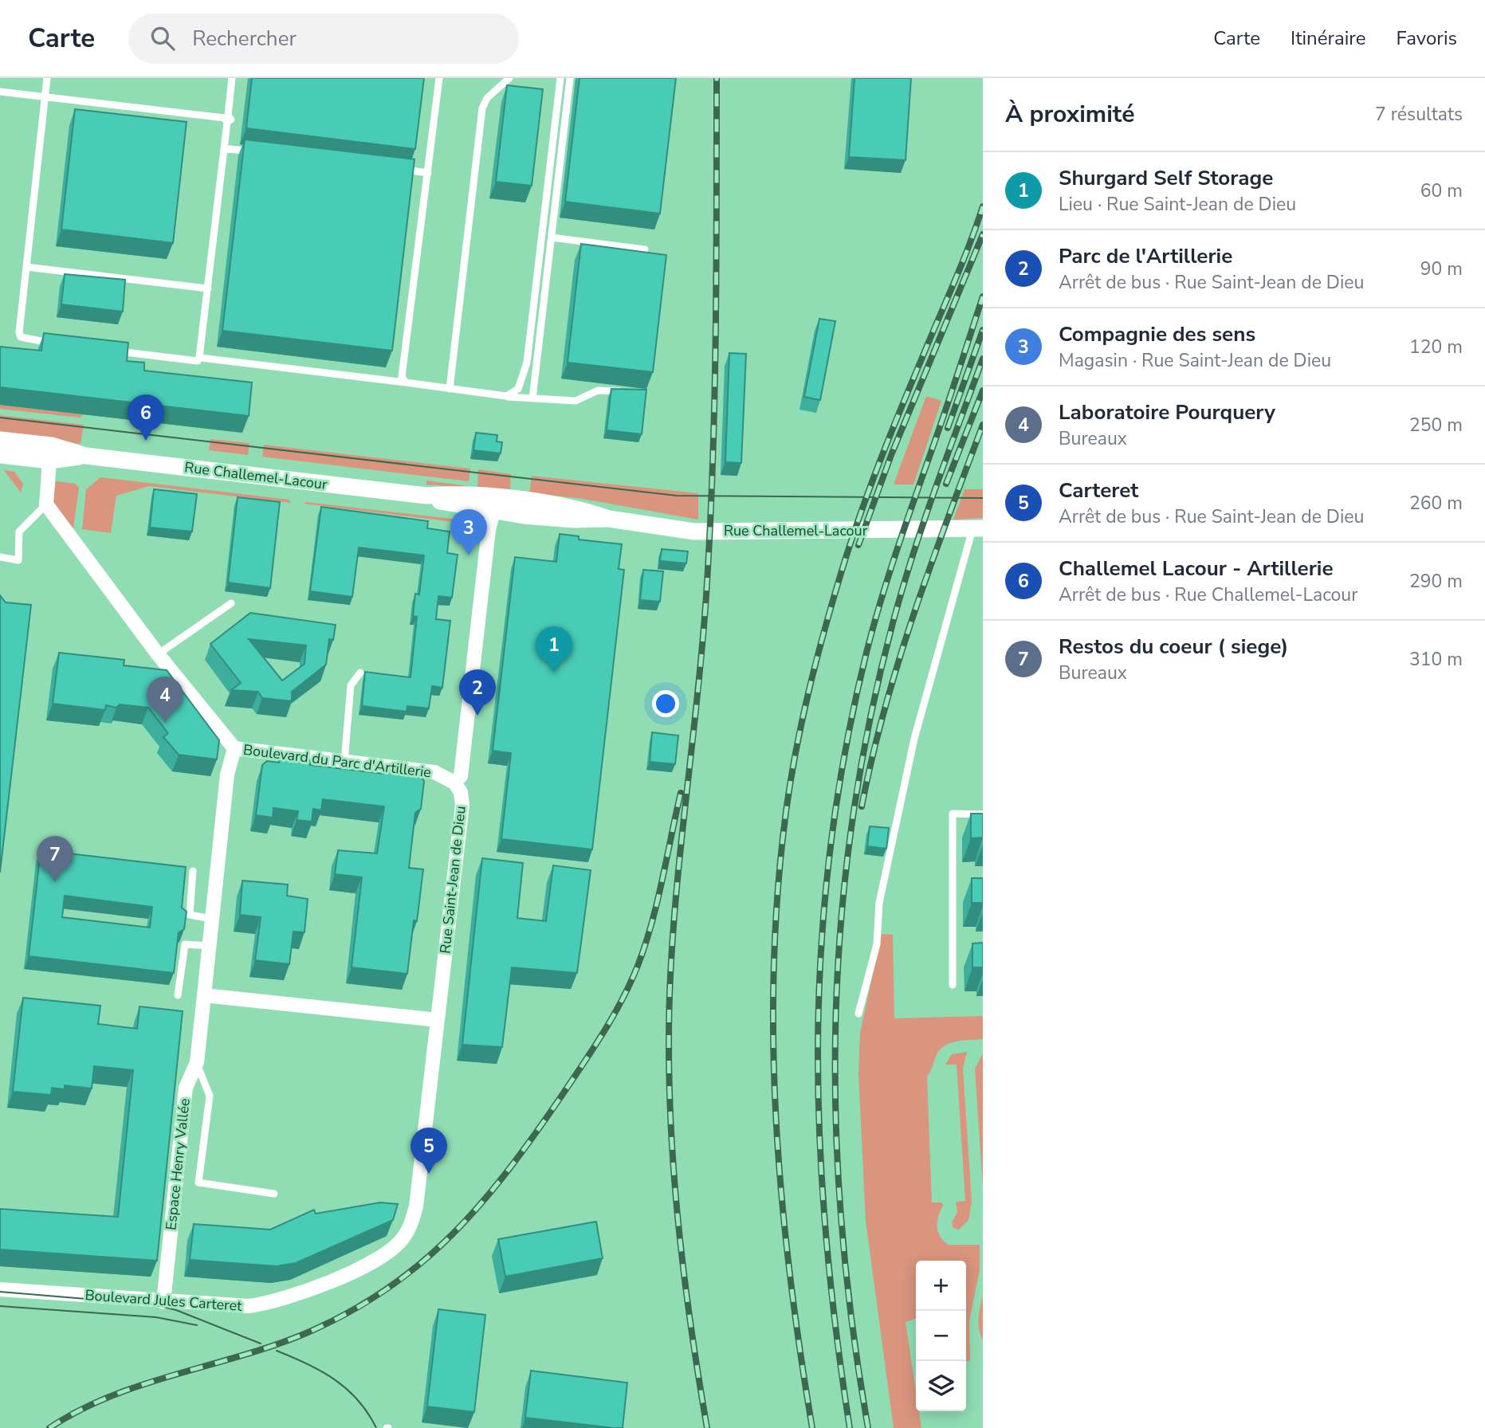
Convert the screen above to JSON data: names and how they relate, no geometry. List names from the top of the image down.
{
  "streets": {
    "street": [
      "Rue Challemel-Lacour",
      "Boulevard du Parc d'Artillerie",
      "Rue Saint-Jean de Dieu",
      "Espace Henry Vallée",
      "Boulevard Jules Carteret"
    ]
  },
  "crossings": [
    ["Boulevard du Parc d'Artillerie", "Rue Saint-Jean de Dieu"],
    ["Boulevard du Parc d'Artillerie", "Espace Henry Vallée"],
    ["Rue Saint-Jean de Dieu", "Boulevard Jules Carteret"],
    ["Espace Henry Vallée", "Boulevard Jules Carteret"]
  ],
  "page": {
    "header": "Carte",
    "search": "Rechercher",
    "nav": ["Carte", "Itinéraire", "Favoris"],
    "heading": ["À proximité", "7 résultats"],
    "list": [
      {
        "mark": "1",
        "name": "Shurgard Self Storage",
        "note": "Lieu · Rue Saint-Jean de Dieu",
        "value": "60 m"
      },
      {
        "mark": "2",
        "name": "Parc de l'Artillerie",
        "note": "Arrêt de bus · Rue Saint-Jean de Dieu",
        "value": "90 m"
      },
      {
        "mark": "3",
        "name": "Compagnie des sens",
        "note": "Magasin · Rue Saint-Jean de Dieu",
        "value": "120 m"
      },
      {
        "mark": "4",
        "name": "Laboratoire Pourquery",
        "note": "Bureaux",
        "value": "250 m"
      },
      {
        "mark": "5",
        "name": "Carteret",
        "note": "Arrêt de bus · Rue Saint-Jean de Dieu",
        "value": "260 m"
      },
      {
        "mark": "6",
        "name": "Challemel Lacour - Artillerie",
        "note": "Arrêt de bus · Rue Challemel-Lacour",
        "value": "290 m"
      },
      {
        "mark": "7",
        "name": "Restos du coeur ( siege)",
        "note": "Bureaux",
        "value": "310 m"
      }
    ],
    "pins": [
      "6",
      "3",
      "1",
      "2",
      "4",
      "7",
      "5"
    ],
    "map_buttons": ["+", "−"]
  }
}
